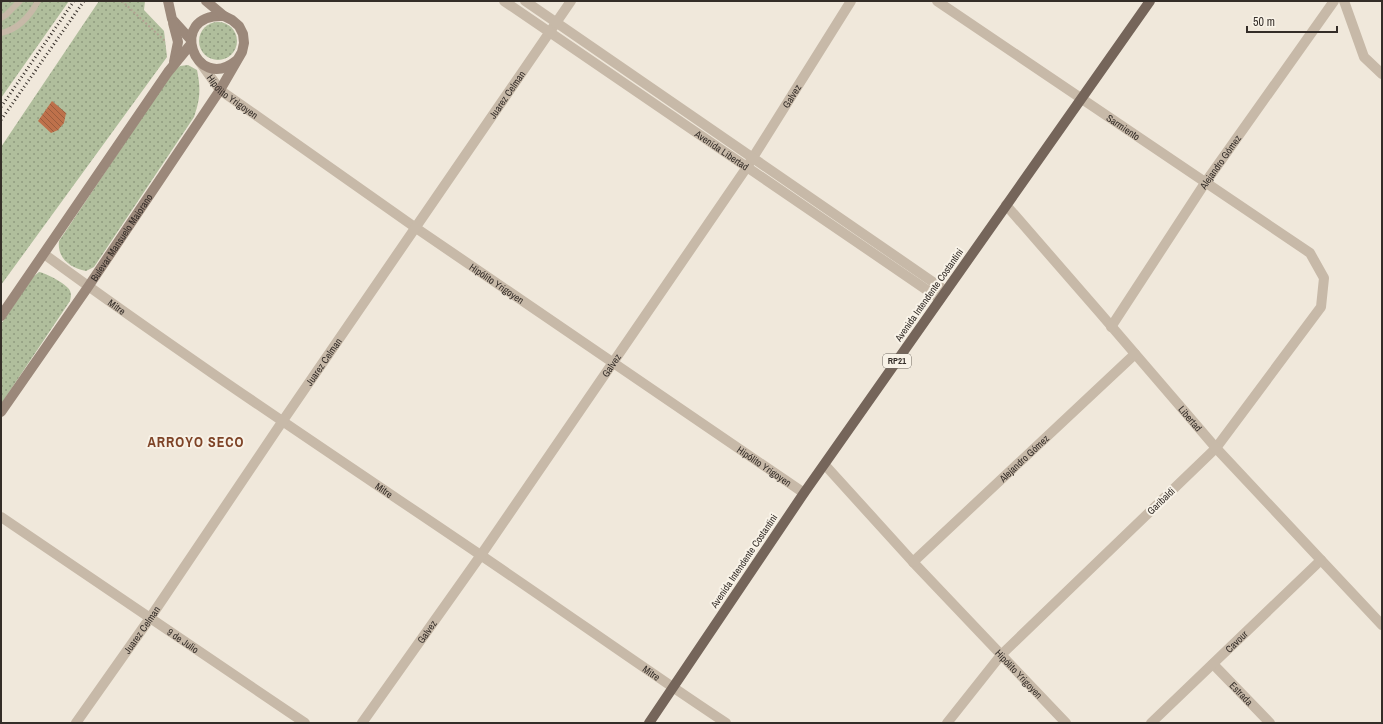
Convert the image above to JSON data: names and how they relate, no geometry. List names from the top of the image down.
{
  "streets": {
    "main road": ["Bulevar Mansuelo Maiorano", "Avenida Intendente Costantini", "RP21"],
    "street": [
      "Hipólito Yrigoyen",
      "Juarez Celman",
      "Galvez",
      "Sarmiento",
      "Avenida Libertad",
      "Alejandro Gómez",
      "Mitre",
      "Libertad",
      "Garibaldi",
      "9 de Julio",
      "Cavour",
      "Estrada"
    ]
  },
  "crossings": [
    ["Hipólito Yrigoyen", "Juarez Celman"],
    ["Hipólito Yrigoyen", "Galvez"],
    ["Hipólito Yrigoyen", "Alejandro Gómez"],
    ["Hipólito Yrigoyen", "Bulevar Mansuelo Maiorano"],
    ["Hipólito Yrigoyen", "Avenida Intendente Costantini"],
    ["Hipólito Yrigoyen", "Garibaldi"],
    ["Juarez Celman", "Avenida Libertad"],
    ["Juarez Celman", "Mitre"],
    ["Juarez Celman", "9 de Julio"],
    ["Galvez", "Avenida Libertad"],
    ["Galvez", "Mitre"],
    ["Sarmiento", "Alejandro Gómez"],
    ["Sarmiento", "Avenida Intendente Costantini"],
    ["Sarmiento", "Garibaldi"],
    ["Avenida Libertad", "Avenida Intendente Costantini"],
    ["Alejandro Gómez", "Libertad"],
    ["Bulevar Mansuelo Maiorano", "Mitre"],
    ["Avenida Intendente Costantini", "Mitre"],
    ["Avenida Intendente Costantini", "Libertad"],
    ["Libertad", "Garibaldi"],
    ["Libertad", "Cavour"],
    ["Cavour", "Estrada"]
  ],
  "districts": ["ARROYO SECO"],
  "scale_bar": "50 m"
}
